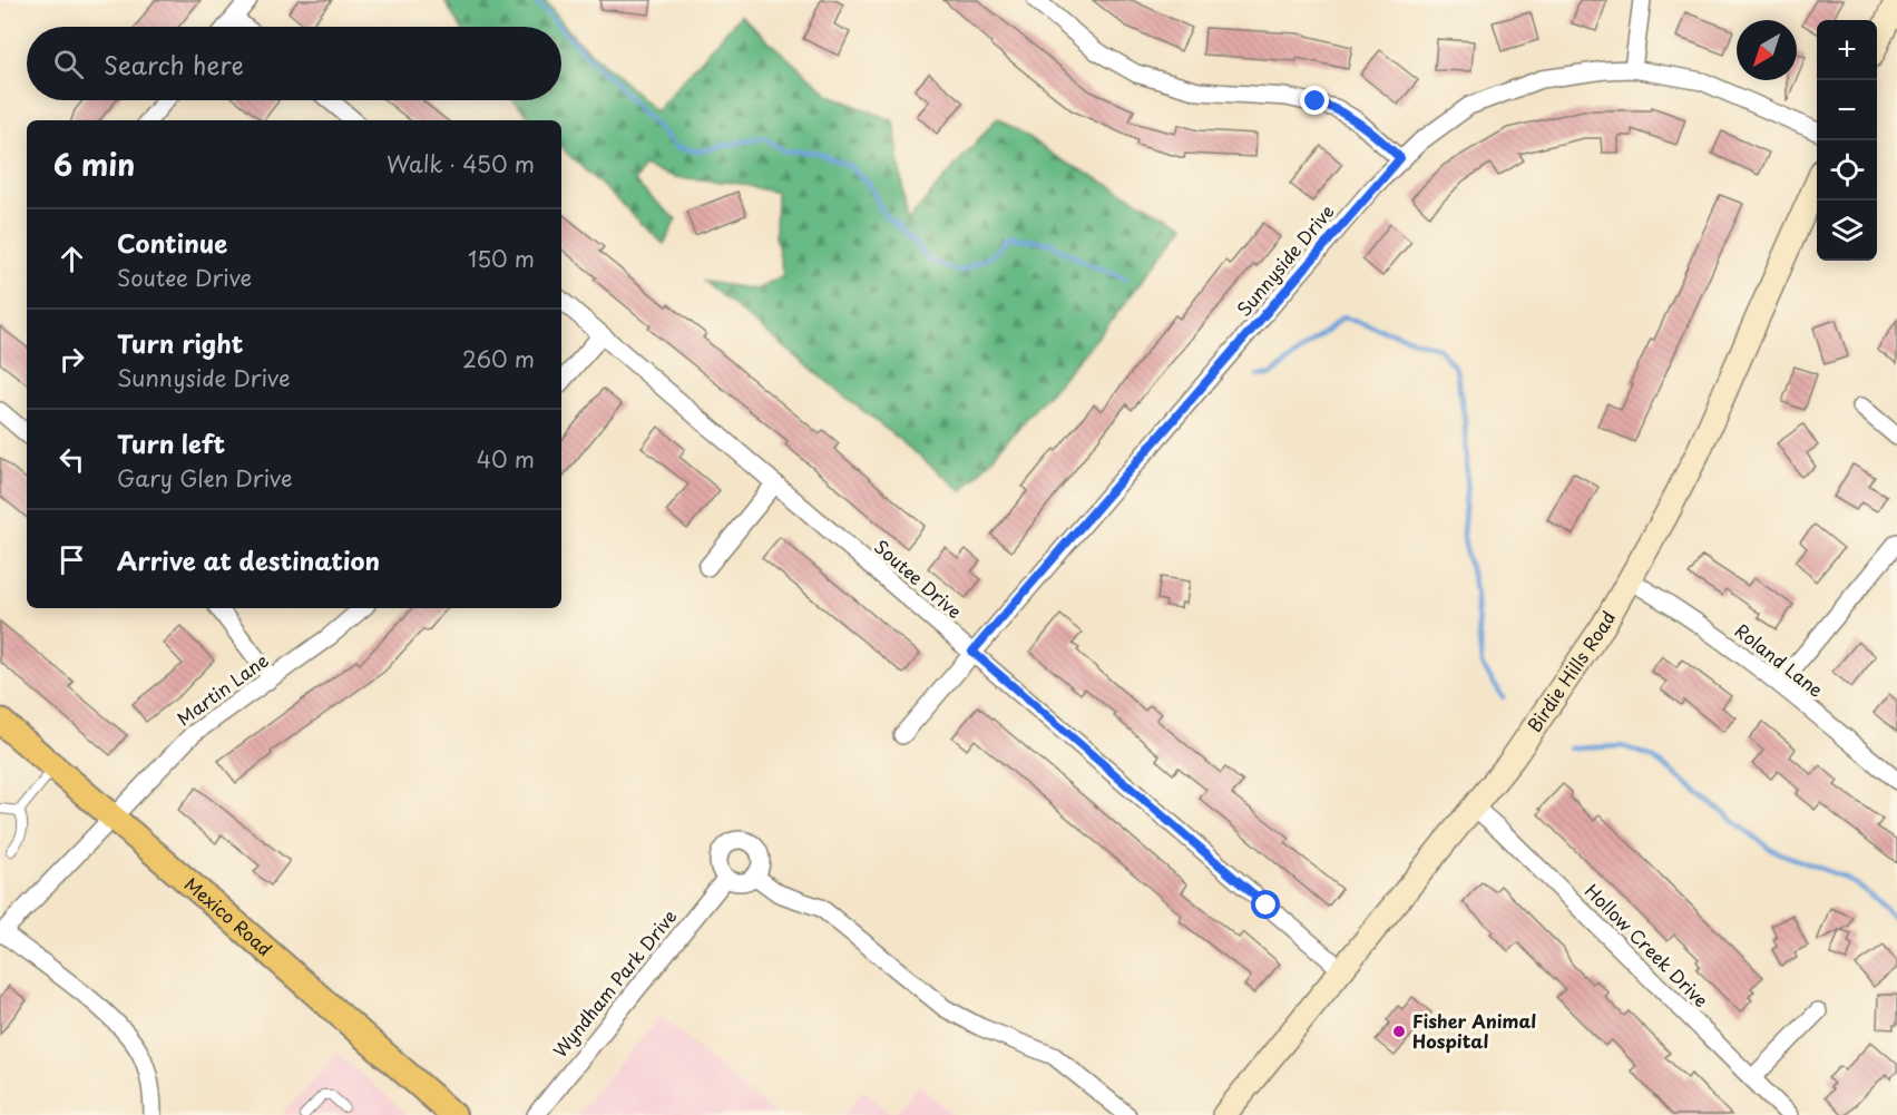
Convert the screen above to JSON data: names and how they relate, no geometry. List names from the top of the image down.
{
  "streets": {
    "main road": ["Birdie Hills Road", "Mexico Road"],
    "street": [
      "Sunnyside Drive",
      "Soutee Drive",
      "Roland Lane",
      "Martin Lane",
      "Hollow Creek Drive",
      "Wyndham Park Drive"
    ]
  },
  "crossings": [
    ["Sunnyside Drive", "Soutee Drive"],
    ["Soutee Drive", "Birdie Hills Road"],
    ["Roland Lane", "Birdie Hills Road"],
    ["Birdie Hills Road", "Hollow Creek Drive"],
    ["Martin Lane", "Mexico Road"]
  ],
  "places": ["Fisher Animal Hospital"],
  "north": "bottom left",
  "page": {
    "map_buttons": ["+", "−"],
    "search": "Search here",
    "heading": ["6 min", "Walk · 450 m"],
    "list": [
      ["Continue", "Soutee Drive", "150 m"],
      ["Turn right", "Sunnyside Drive", "260 m"],
      ["Turn left", "Gary Glen Drive", "40 m"],
      "Arrive at destination"
    ]
  }
}
